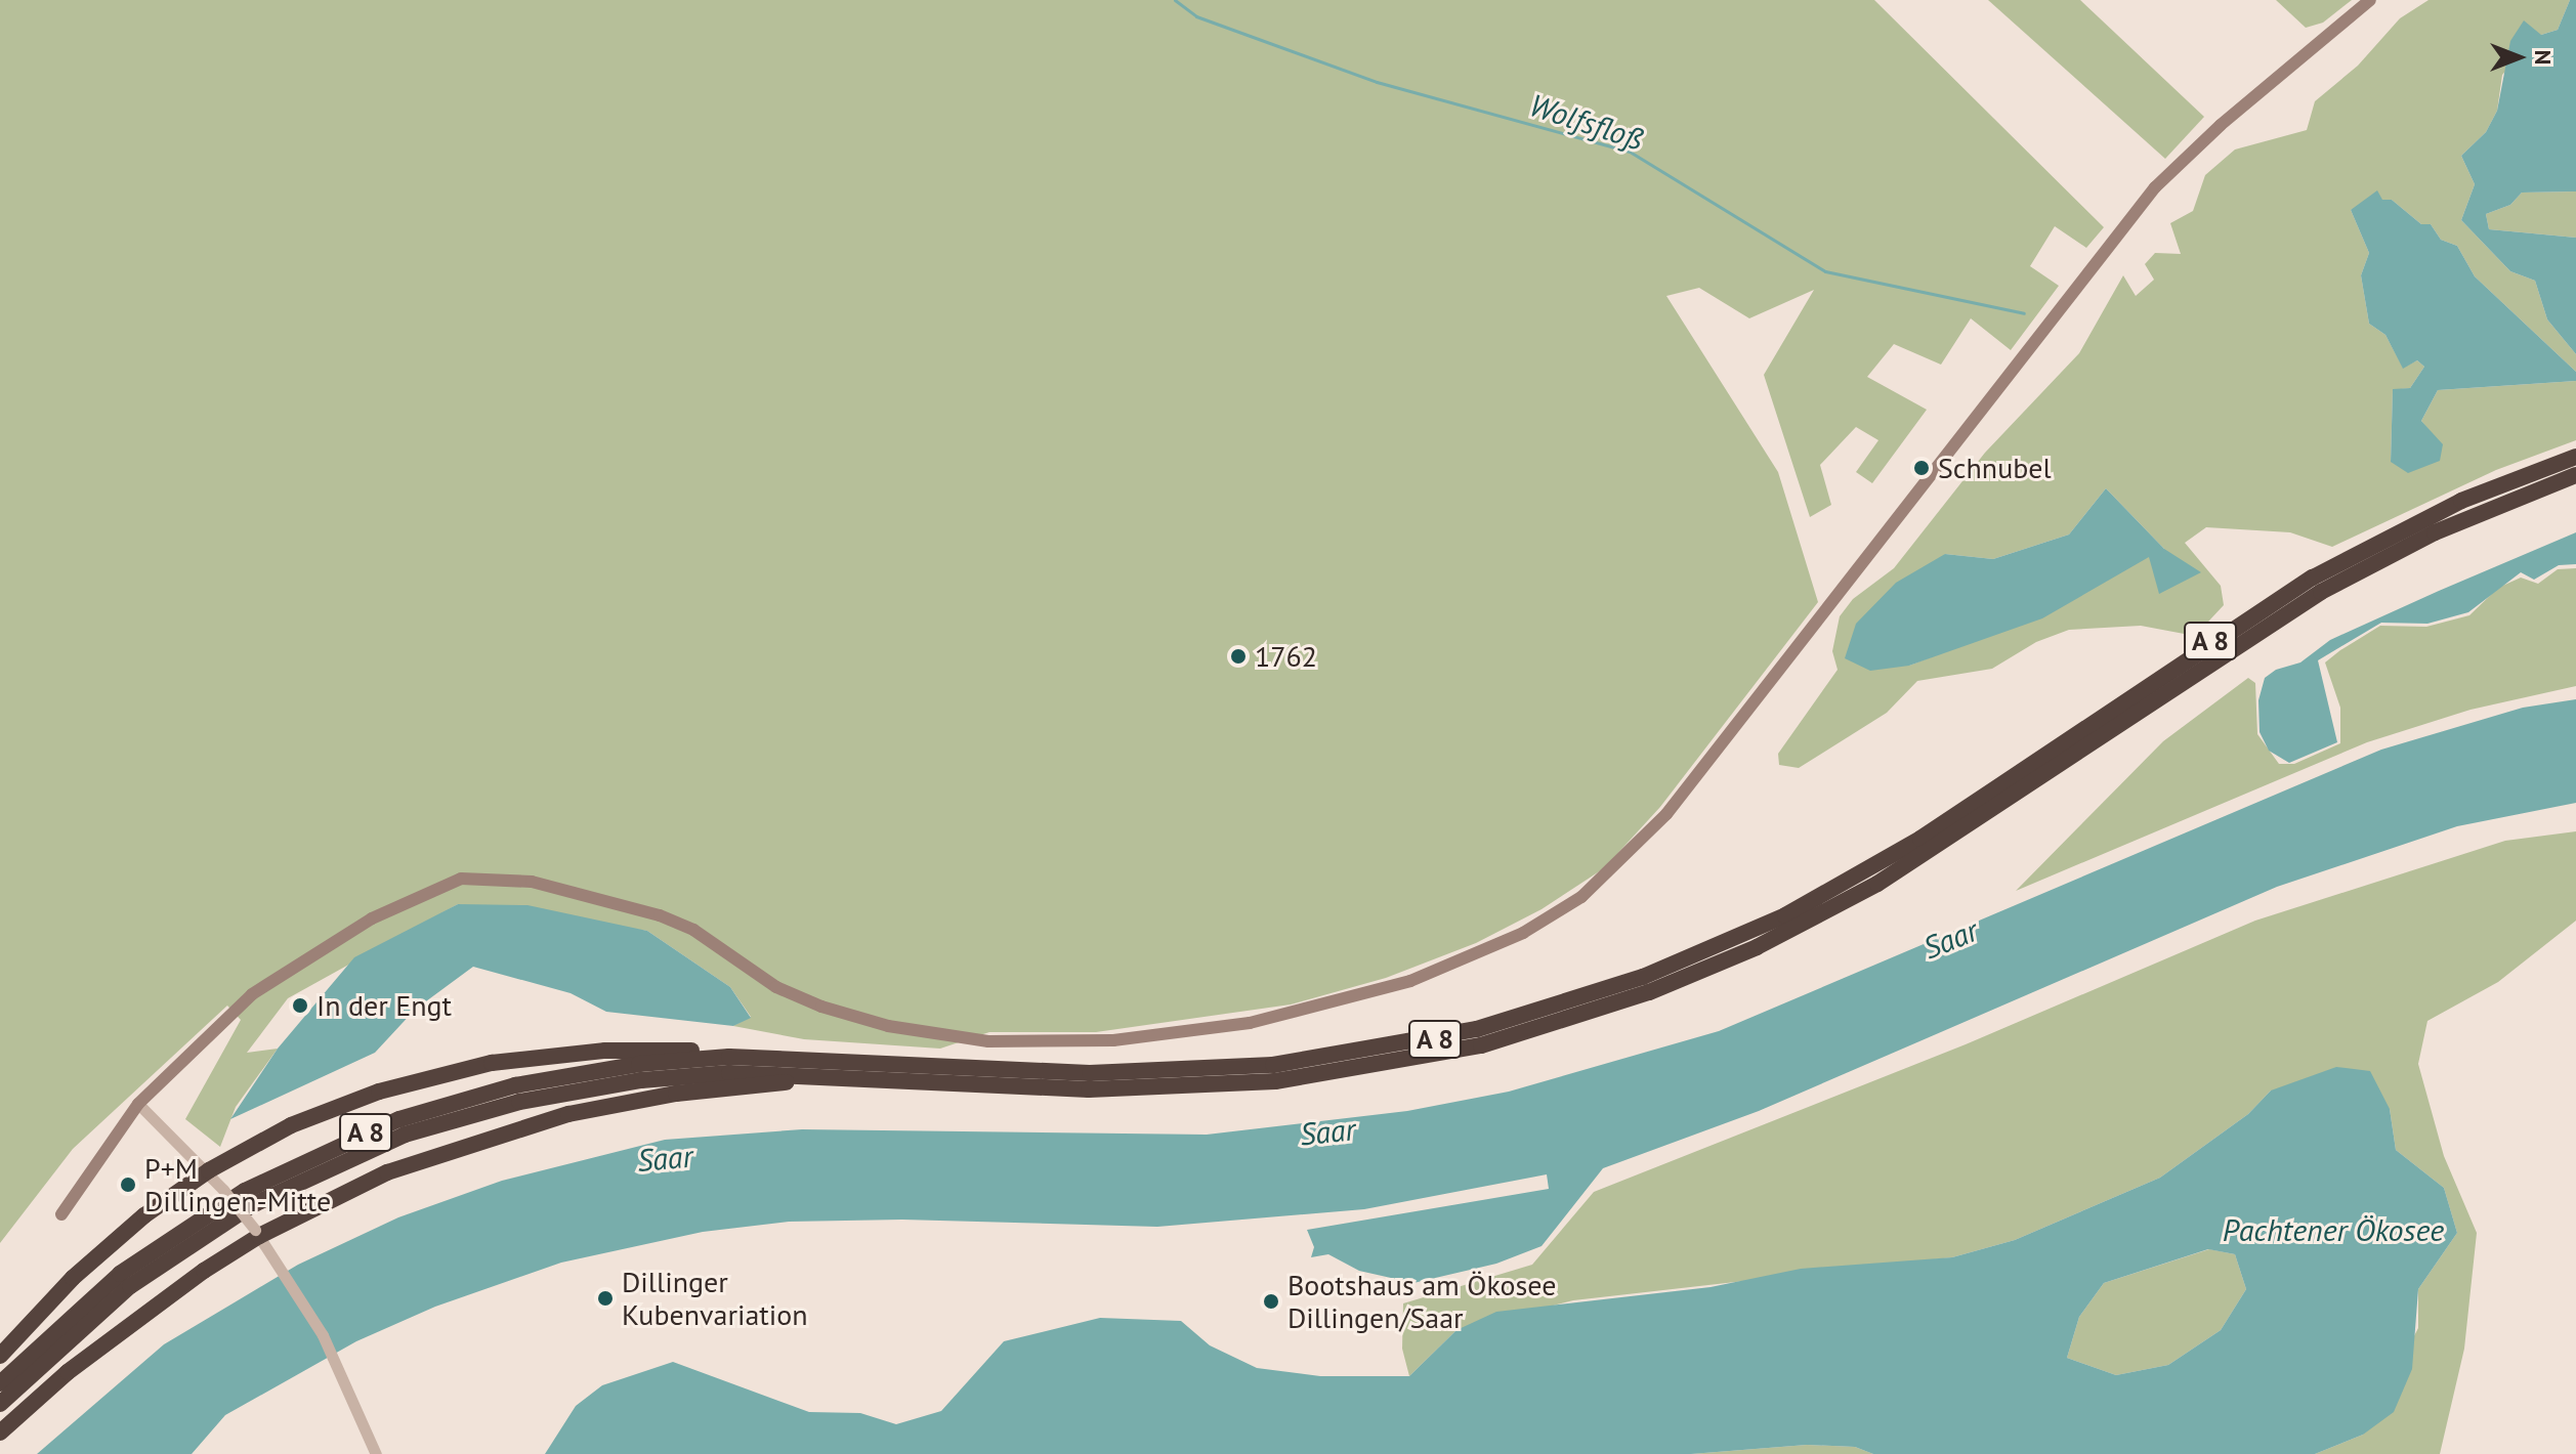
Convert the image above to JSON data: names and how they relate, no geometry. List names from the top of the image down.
{
  "streets": {
    "highway": ["A 8"]
  },
  "water": ["Wolfsfloß", "Saar", "Pachtener Ökosee"],
  "places": [
    "Schnubel",
    "1762",
    "In der Engt",
    "P+M Dillingen-Mitte",
    "Dillinger Kubenvariation",
    "Bootshaus am Ökosee Dillingen/Saar"
  ],
  "north": "right"
}
